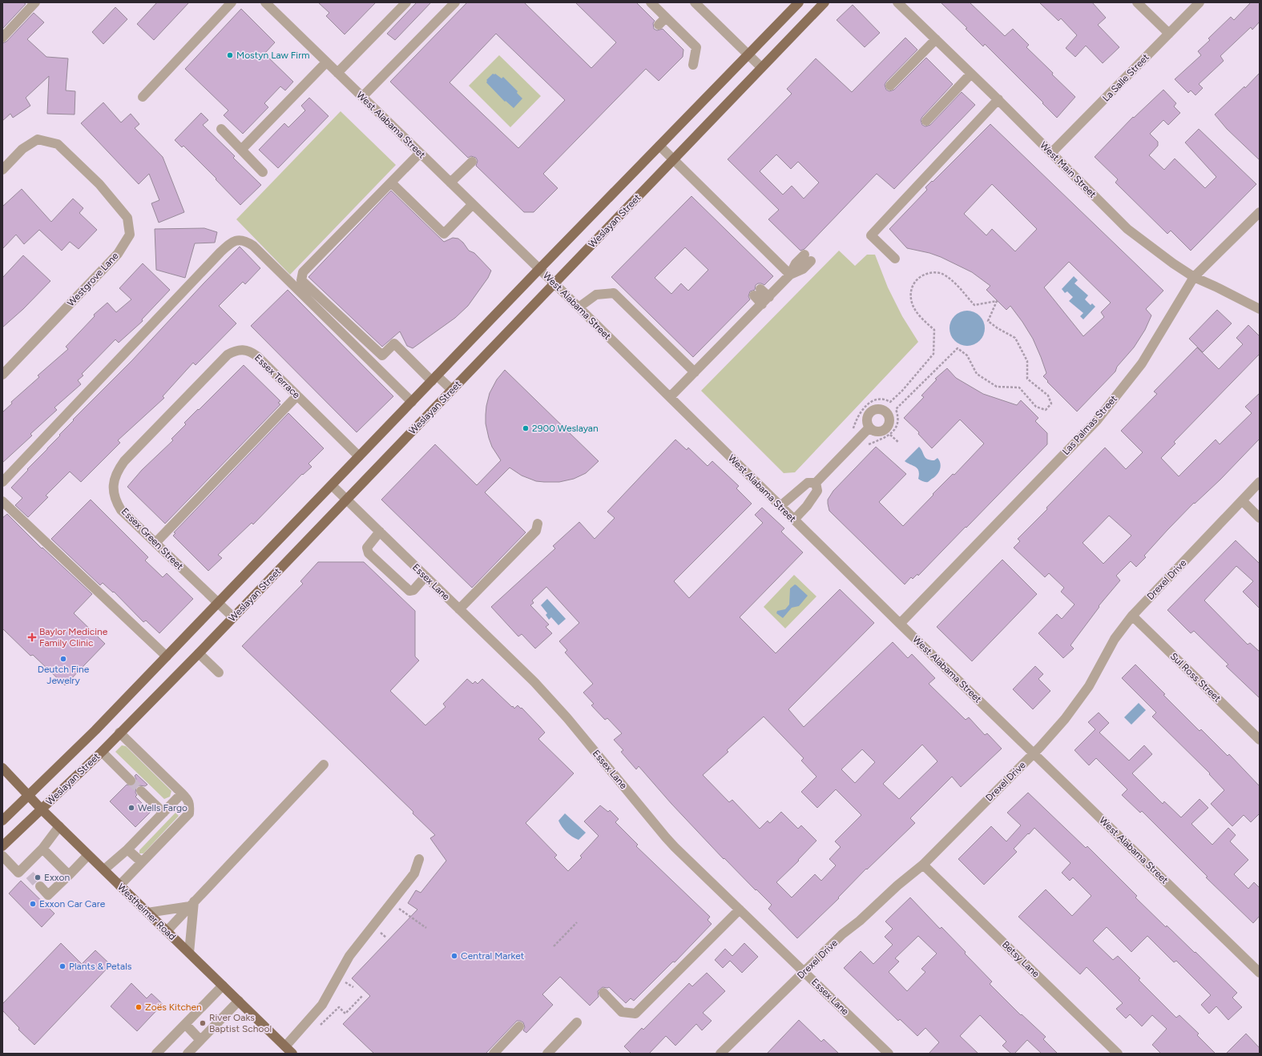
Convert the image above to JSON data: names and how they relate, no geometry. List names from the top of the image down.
{
  "streets": {
    "main road": ["Weslayan Street", "Westheimer Road"],
    "street": [
      "La Salle Street",
      "West Alabama Street",
      "West Main Street",
      "Westgrove Lane",
      "Essex Terrace",
      "Las Palmas Street",
      "Essex Green Street",
      "Drexel Drive",
      "Essex Lane",
      "Sul Ross Street",
      "Betsy Lane"
    ]
  },
  "crossings": [
    ["La Salle Street", "West Main Street"],
    ["West Alabama Street", "Weslayan Street"],
    ["West Alabama Street", "Las Palmas Street"],
    ["West Alabama Street", "Drexel Drive"],
    ["West Main Street", "Las Palmas Street"],
    ["Weslayan Street", "Essex Terrace"],
    ["Weslayan Street", "Essex Green Street"],
    ["Weslayan Street", "Essex Lane"],
    ["Weslayan Street", "Westheimer Road"],
    ["Essex Terrace", "Essex Green Street"],
    ["Drexel Drive", "Essex Lane"],
    ["Drexel Drive", "Sul Ross Street"],
    ["Drexel Drive", "Betsy Lane"]
  ],
  "places": {
    "other": [
      "Mostyn Law Firm",
      "2900 Weslayan",
      "Deutch Fine Jewelry",
      "Wells Fargo",
      "Exxon",
      "Exxon Car Care",
      "Central Market",
      "Plants & Petals",
      "Zoës Kitchen",
      "River Oaks Baptist School"
    ],
    "health": ["Baylor Medicine Family Clinic"]
  }
}
